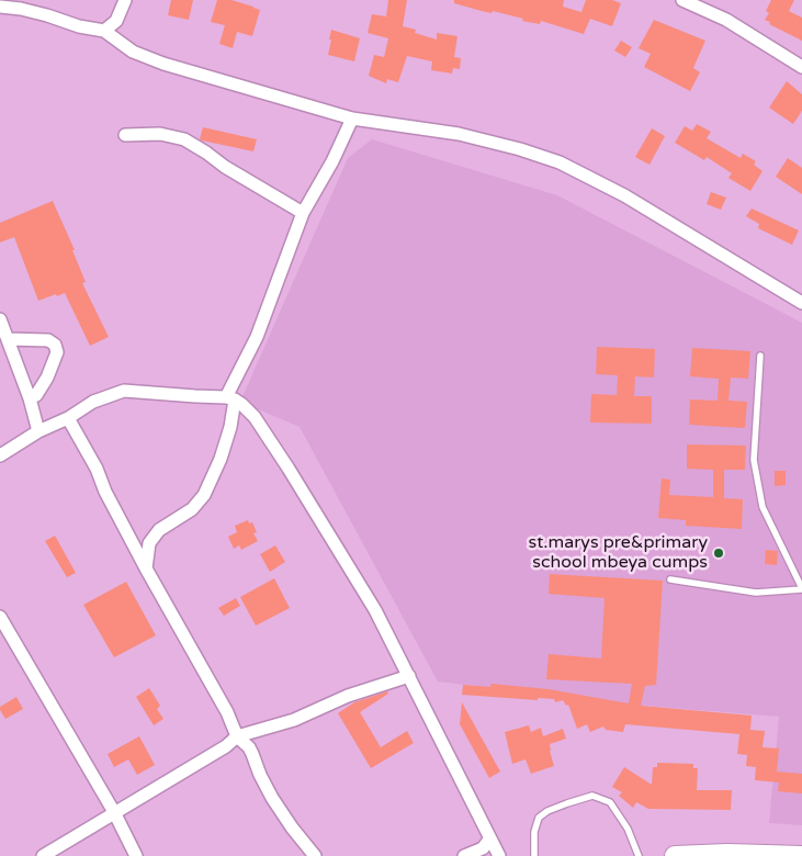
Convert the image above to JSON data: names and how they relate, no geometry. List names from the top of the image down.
{
  "places": ["st.marys pre&primary school mbeya cumps"]
}
